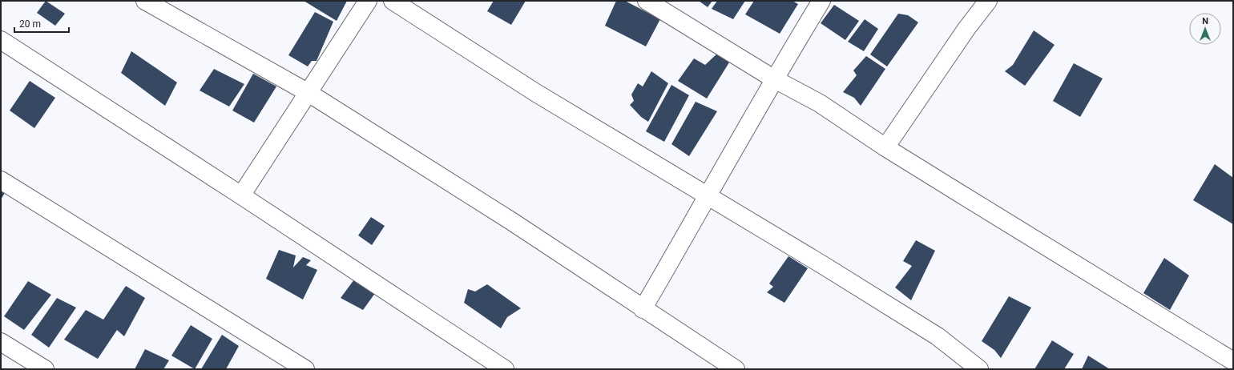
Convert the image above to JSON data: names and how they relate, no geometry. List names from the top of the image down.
{
  "scale_bar": "20 m",
  "north": "top"
}
